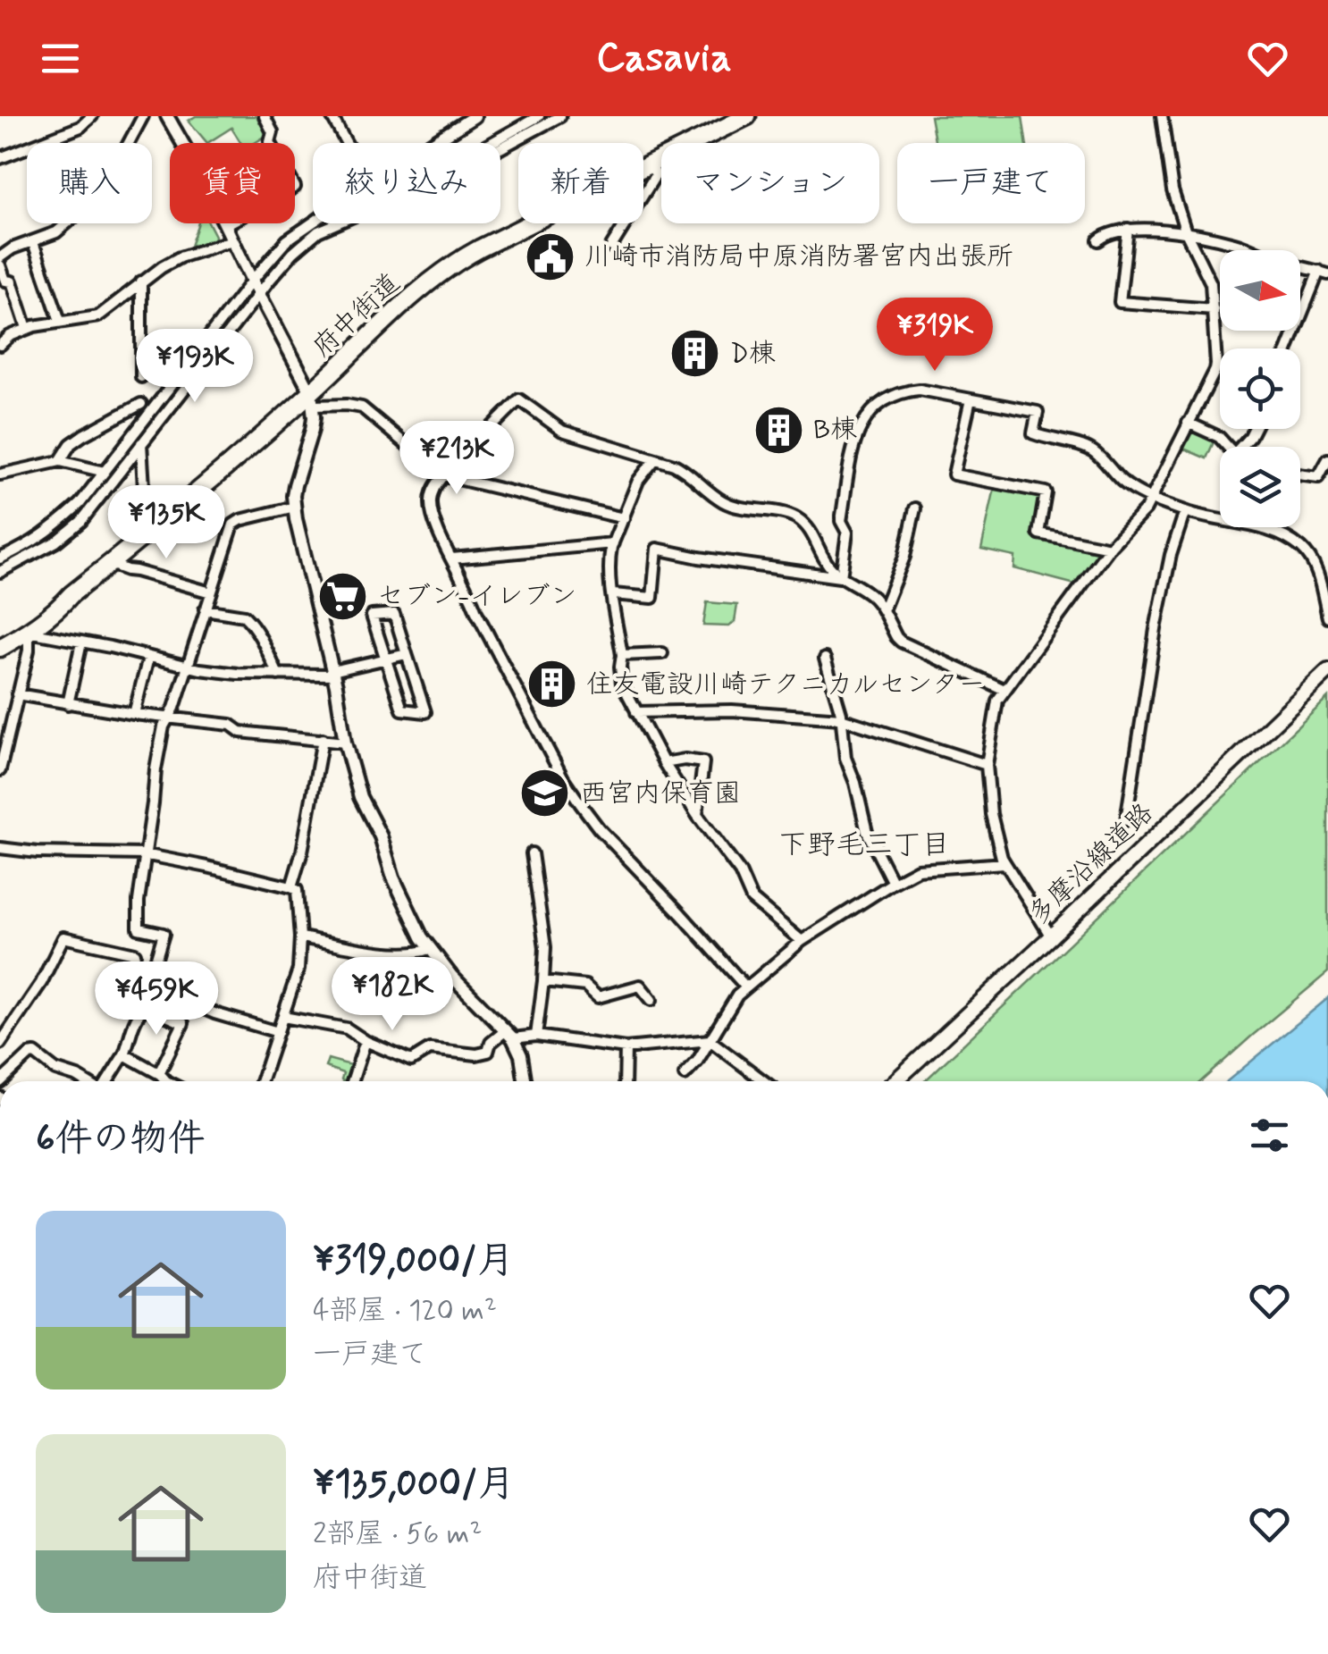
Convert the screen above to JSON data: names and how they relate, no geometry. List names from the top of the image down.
{
  "streets": {
    "highway": ["府中街道"],
    "main road": ["多摩沿線道路"]
  },
  "districts": ["下野毛三丁目"],
  "places": {
    "public building": ["川崎市消防局中原消防署宮内出張所"],
    "building": ["D棟", "B棟", "住友電設川崎テクニカルセンター"],
    "supermarket": ["セブン-イレブン"],
    "school or university": ["西宮内保育園"]
  },
  "north": "right",
  "page": {
    "header": "Casavia",
    "chip": [
      "購入",
      "賃貸",
      "絞り込み",
      "新着",
      "マンション",
      "一戸建て"
    ],
    "price": [
      "¥319K",
      "¥193K",
      "¥213K",
      "¥135K",
      "¥182K",
      "¥459K"
    ],
    "heading": "6件の物件",
    "list": [
      {
        "name": "¥319,000/月",
        "note": "4部屋 · 120 m² · 一戸建て"
      },
      {
        "name": "¥135,000/月",
        "note": "2部屋 · 56 m² · 府中街道"
      }
    ]
  }
}
